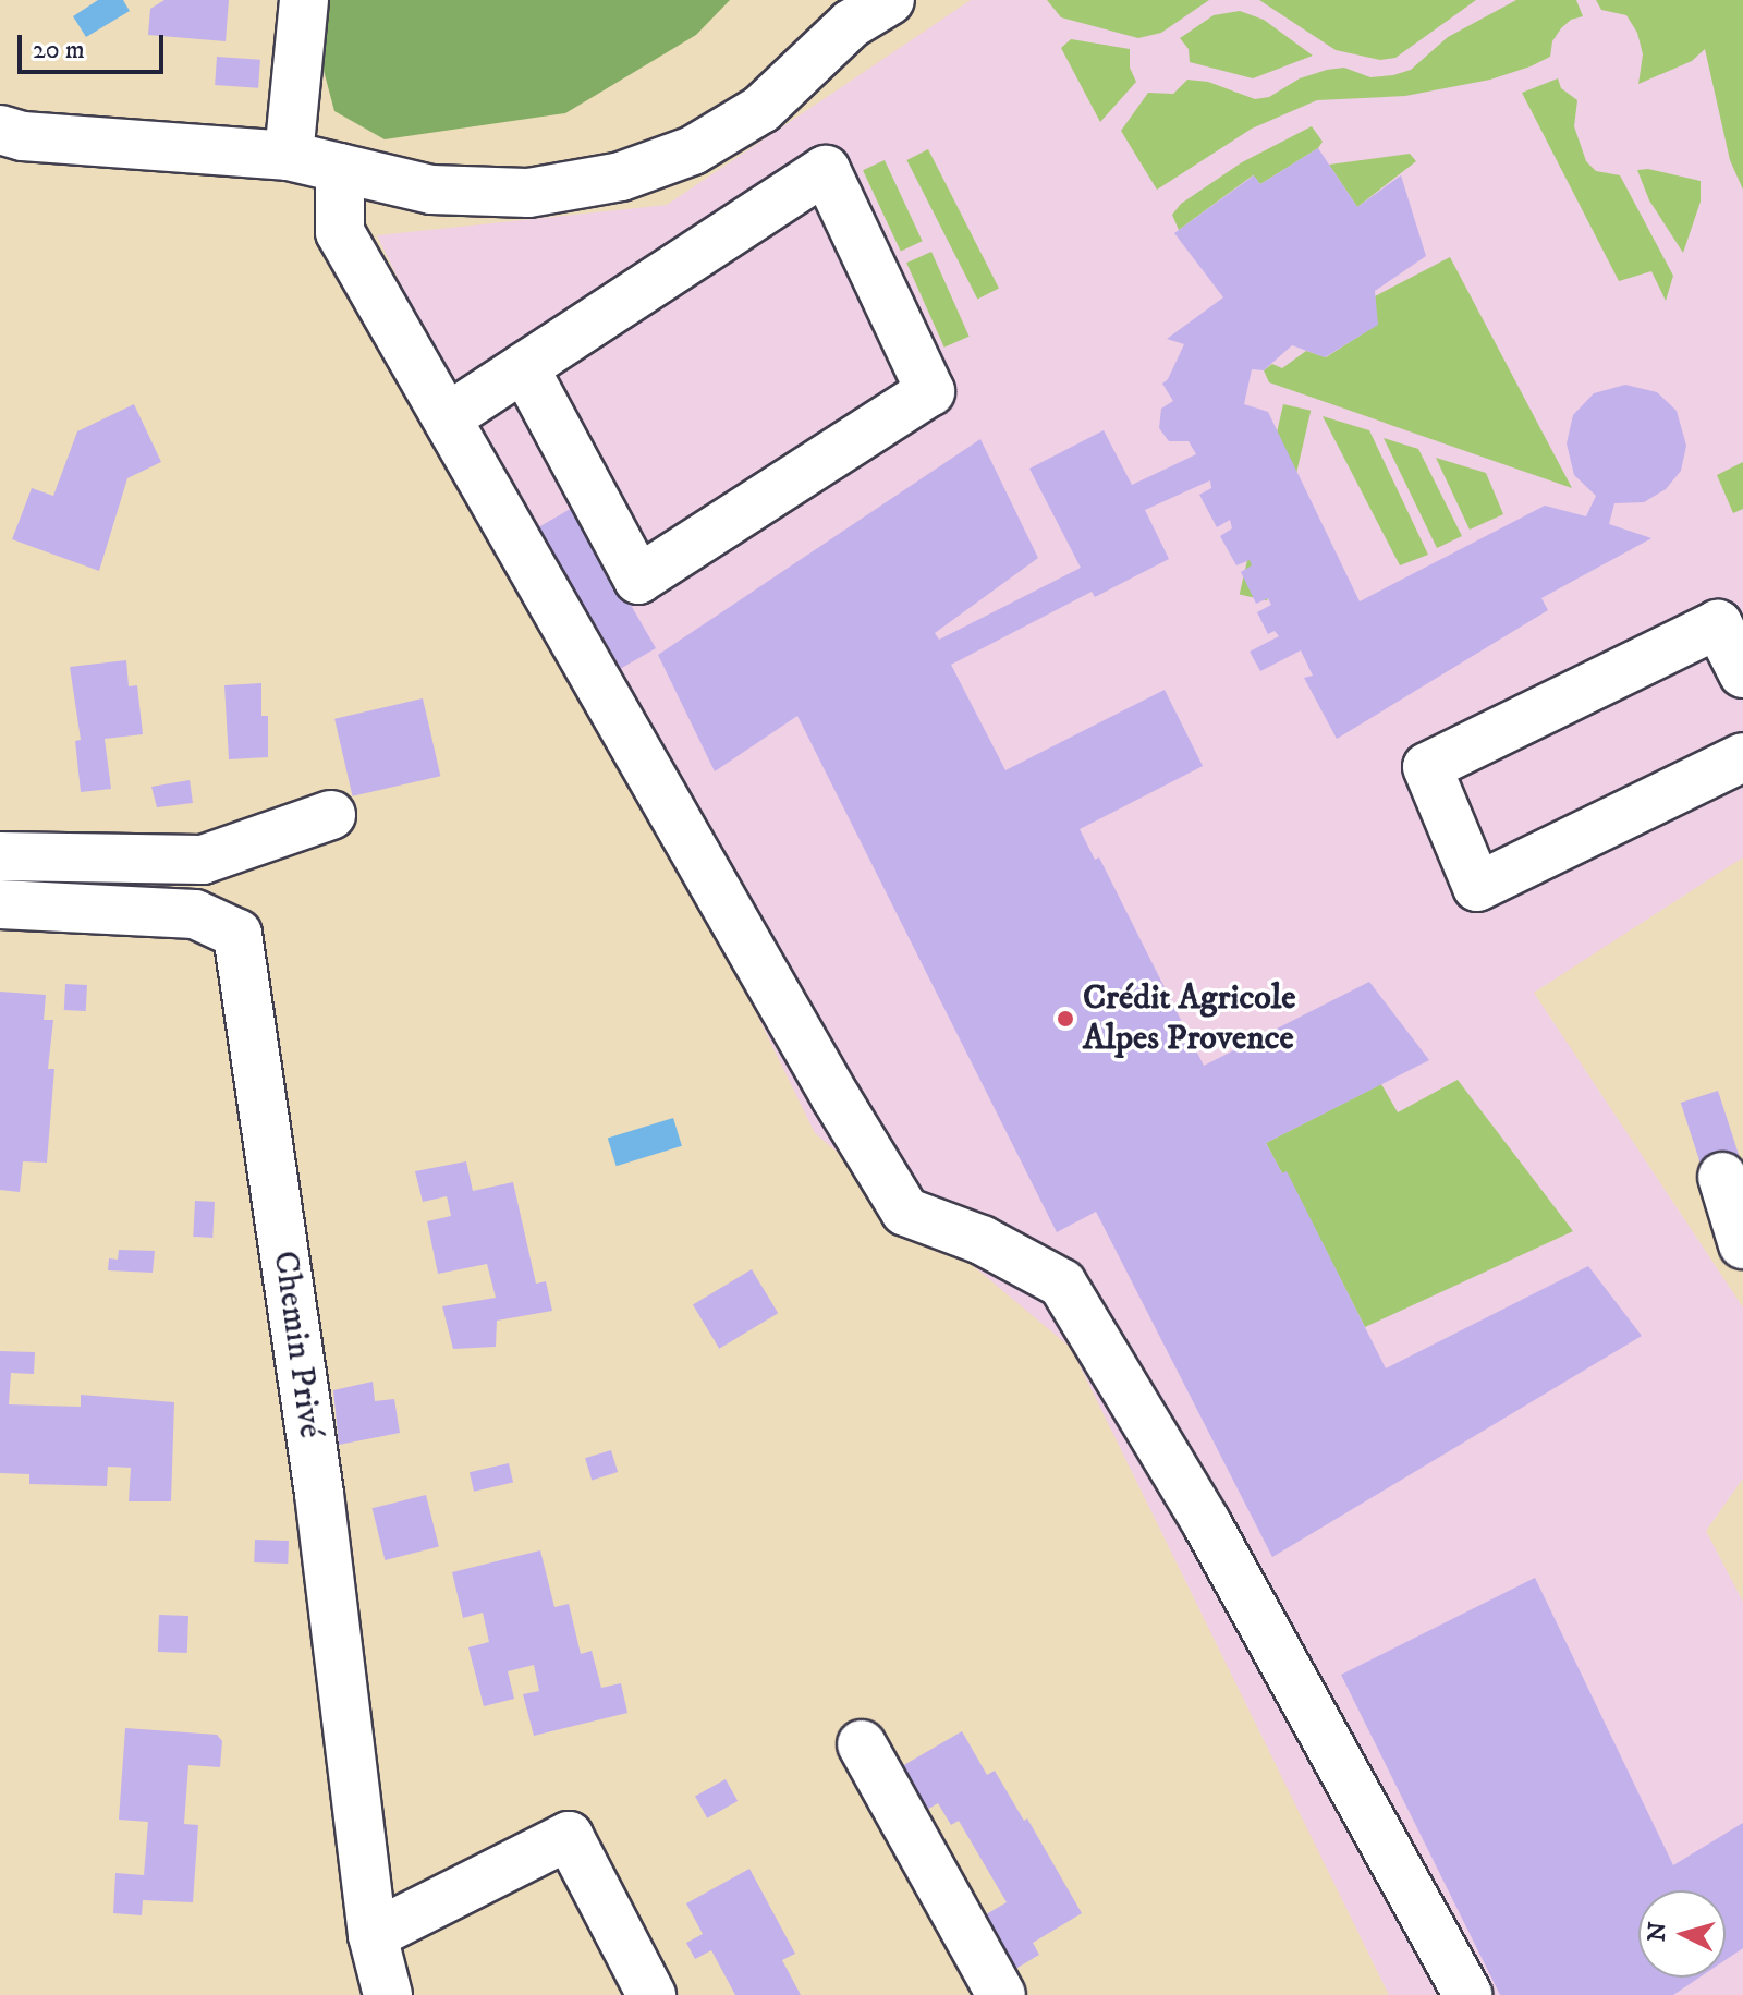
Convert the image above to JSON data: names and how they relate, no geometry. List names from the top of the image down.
{
  "streets": {
    "street": ["Chemin Privé"]
  },
  "places": ["Crédit Agricole Alpes Provence"],
  "scale_bar": "20 m",
  "north": "left"
}
